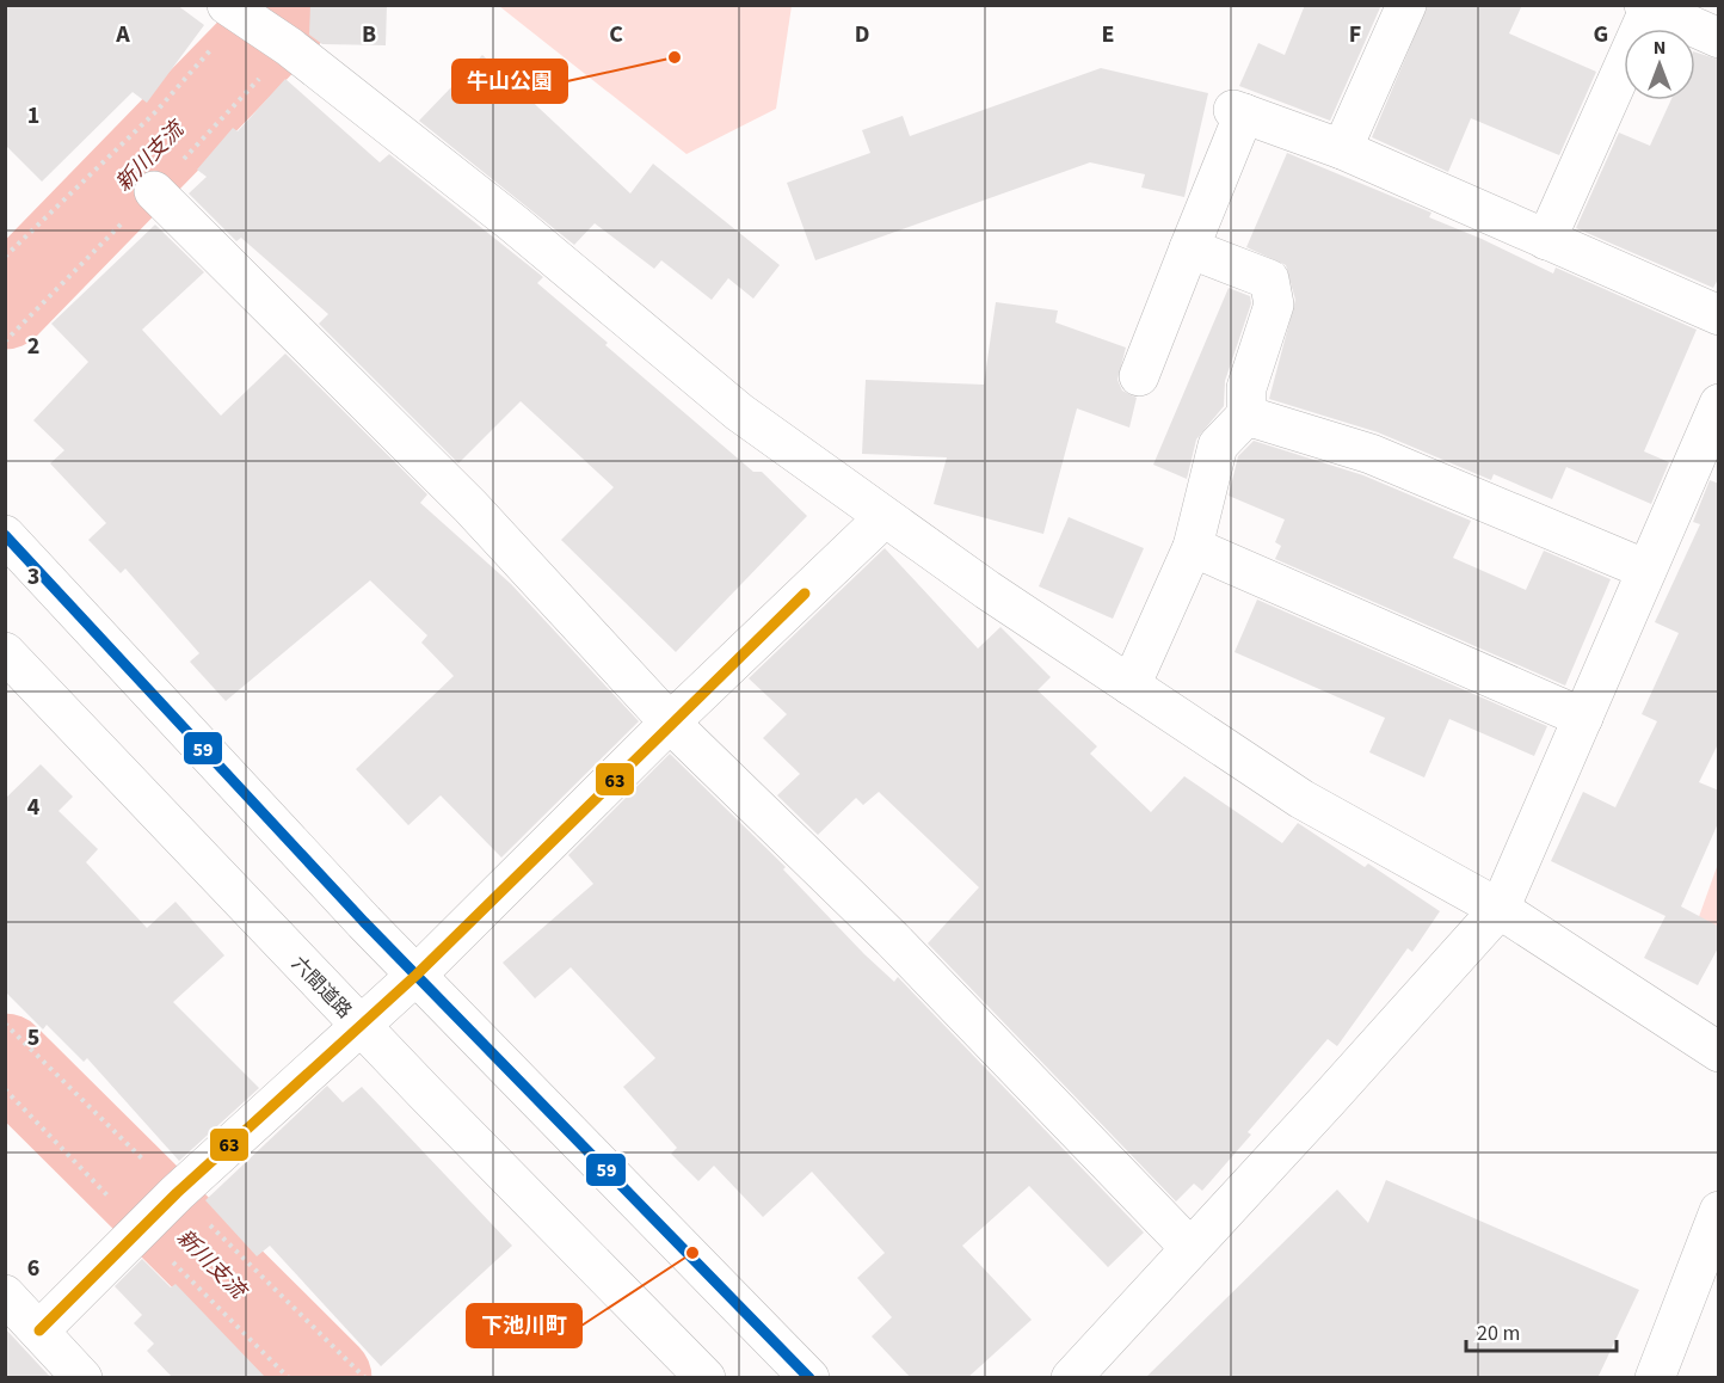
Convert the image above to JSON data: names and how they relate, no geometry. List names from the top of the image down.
{
  "streets": {
    "street": ["六間道路"]
  },
  "water": ["新川支流"],
  "places": ["牛山公園", "下池川町"],
  "lines": ["transit line 59", "transit line 63"],
  "scale_bar": "20 m",
  "north": "top",
  "grid": {
    "columns": [
      "A",
      "B",
      "C",
      "D",
      "E",
      "F",
      "G"
    ],
    "rows": [
      "1",
      "2",
      "3",
      "4",
      "5",
      "6"
    ]
  }
}
